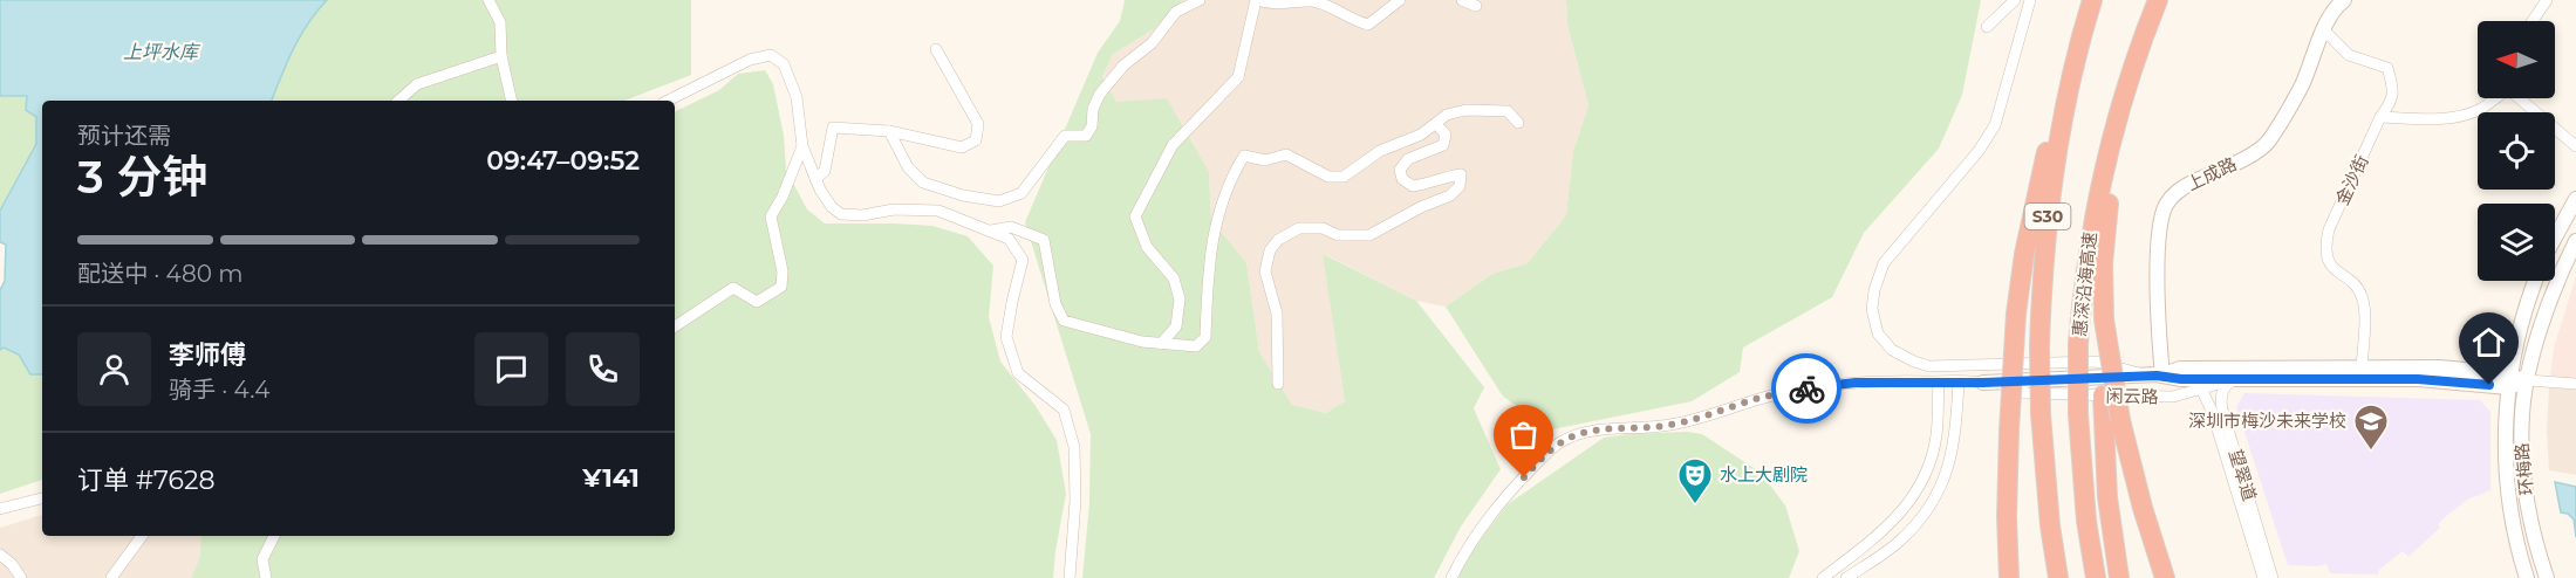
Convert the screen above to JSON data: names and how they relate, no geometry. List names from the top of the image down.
{
  "streets": {
    "highway": ["S30", "惠深沿海高速"],
    "street": [
      "上成路",
      "金沙街",
      "闲云路",
      "环梅路",
      "望翠道"
    ]
  },
  "crossings": [
    ["上成路", "金沙街"],
    ["上成路", "闲云路"],
    ["金沙街", "闲云路"],
    ["闲云路", "环梅路"],
    ["闲云路", "望翠道"]
  ],
  "water": ["上坪水库"],
  "places": {
    "school or university": ["深圳市梅沙未来学校"],
    "theatre": ["水上大剧院"]
  },
  "north": "left",
  "page": {
    "heading": ["3 分钟", "预计还需", "09:47–09:52"],
    "panel": [
      "李师傅",
      "骑手 · 4.4",
      "订单 #7628",
      "¥141"
    ],
    "bar": "配送中 · 480 m"
  }
}
